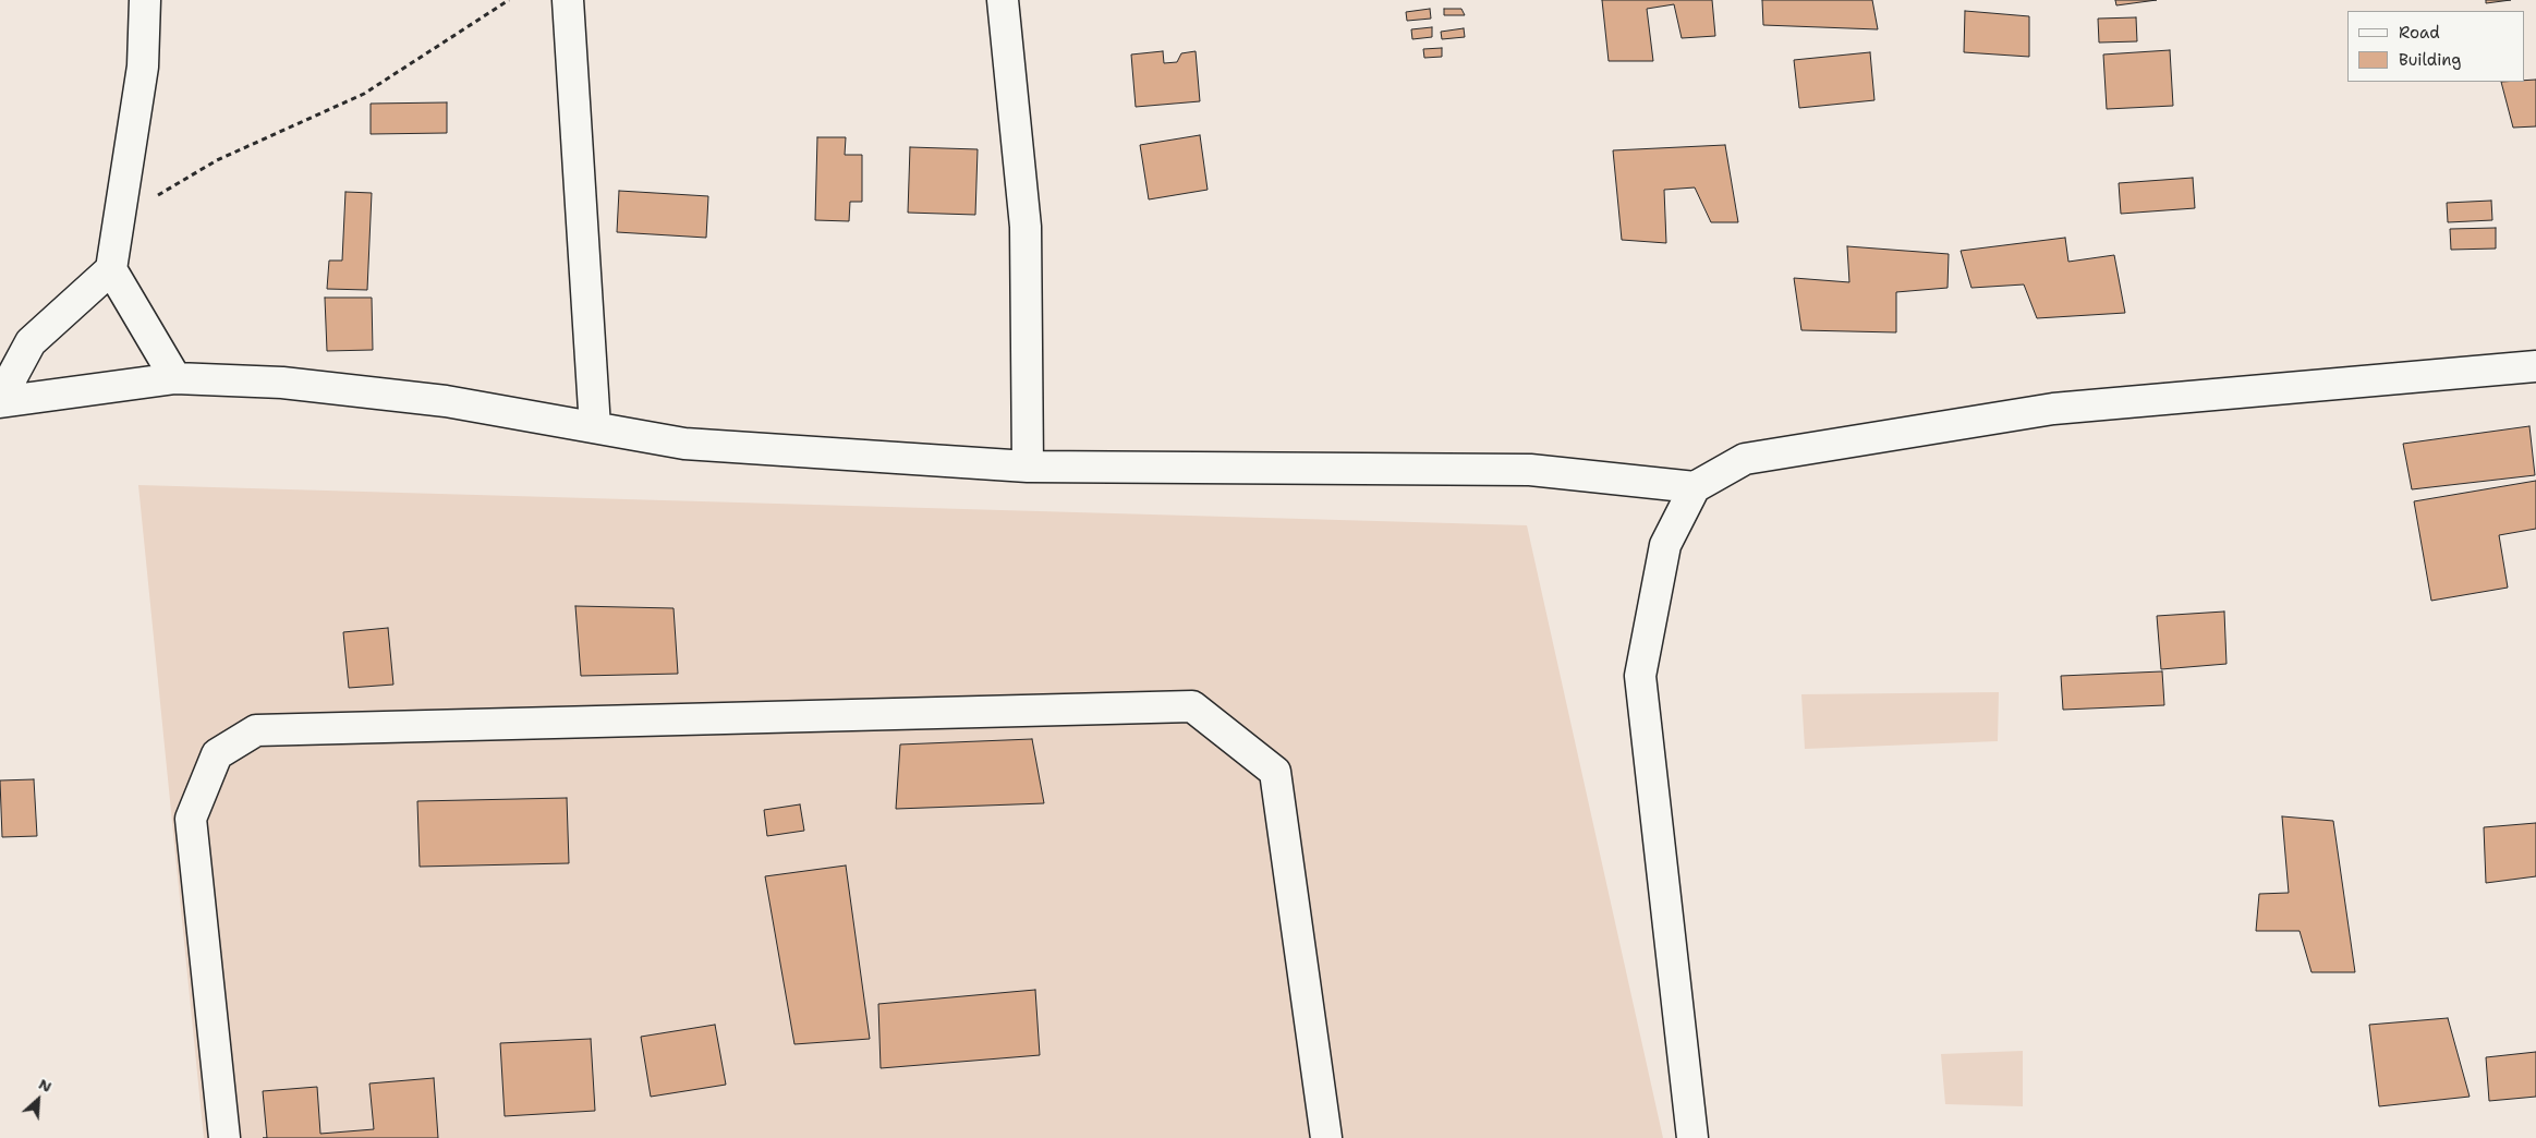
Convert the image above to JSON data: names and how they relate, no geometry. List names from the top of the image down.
{
  "legend": ["Road", "Building"],
  "north": "top right"
}
